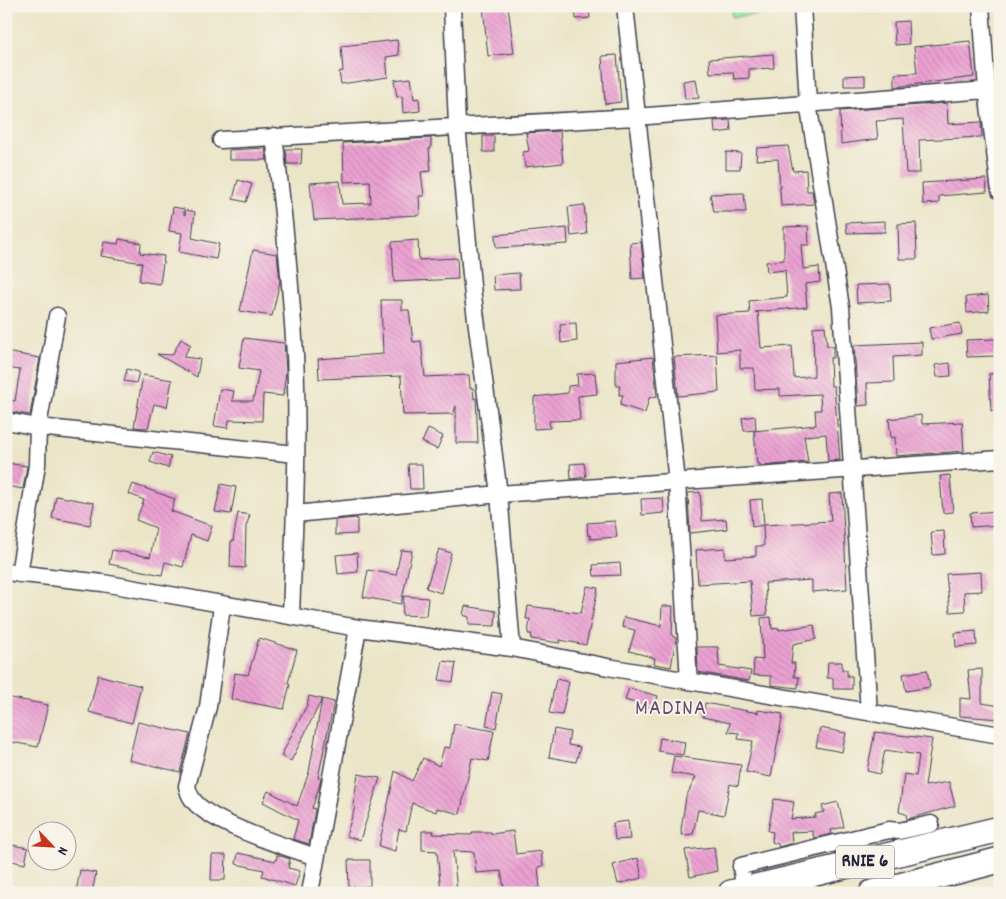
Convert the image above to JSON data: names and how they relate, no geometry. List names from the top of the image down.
{
  "streets": {
    "main road": ["RNIE 6"]
  },
  "districts": ["MADINA"],
  "north": "bottom right"
}
